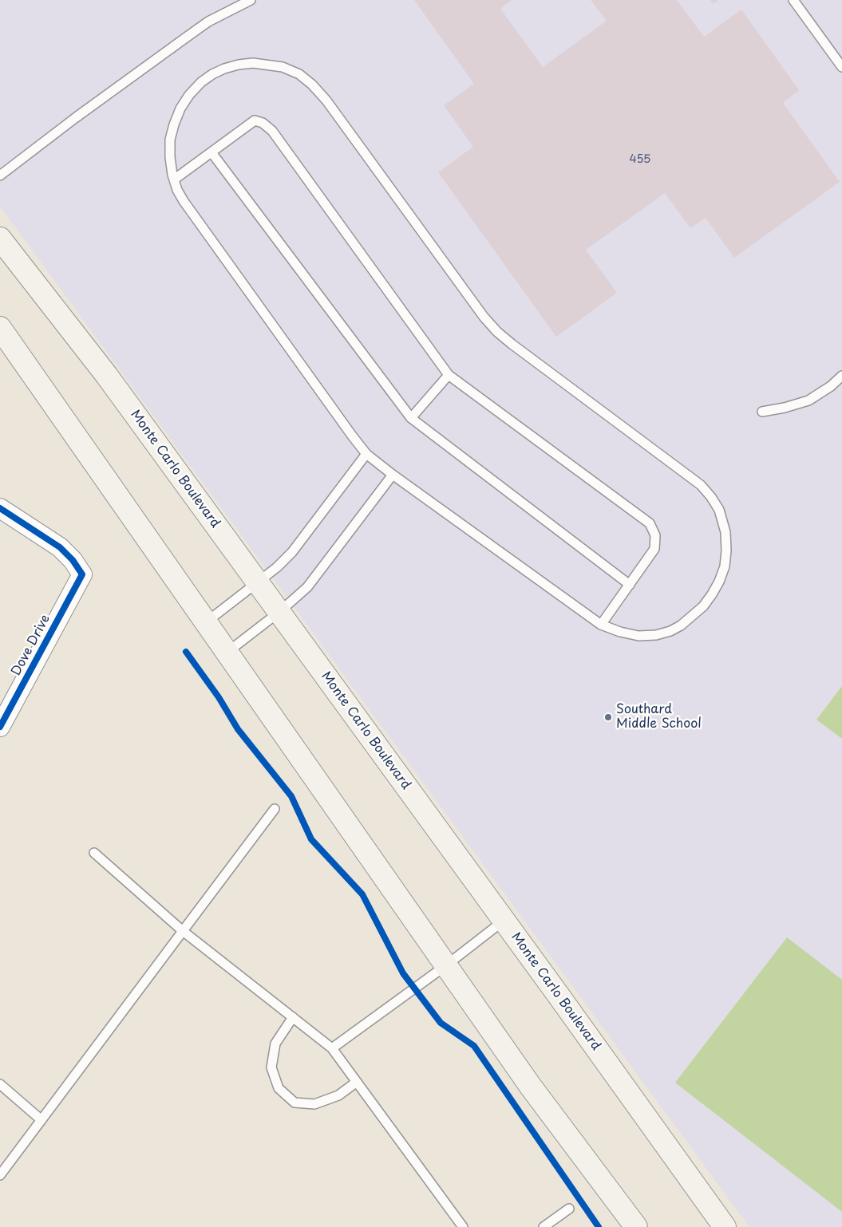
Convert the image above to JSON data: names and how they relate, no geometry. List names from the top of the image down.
{
  "streets": {
    "main road": ["Monte Carlo Boulevard"],
    "street": ["Dove Drive"]
  },
  "places": ["Southard Middle School"],
  "house_numbers": ["455"]
}
